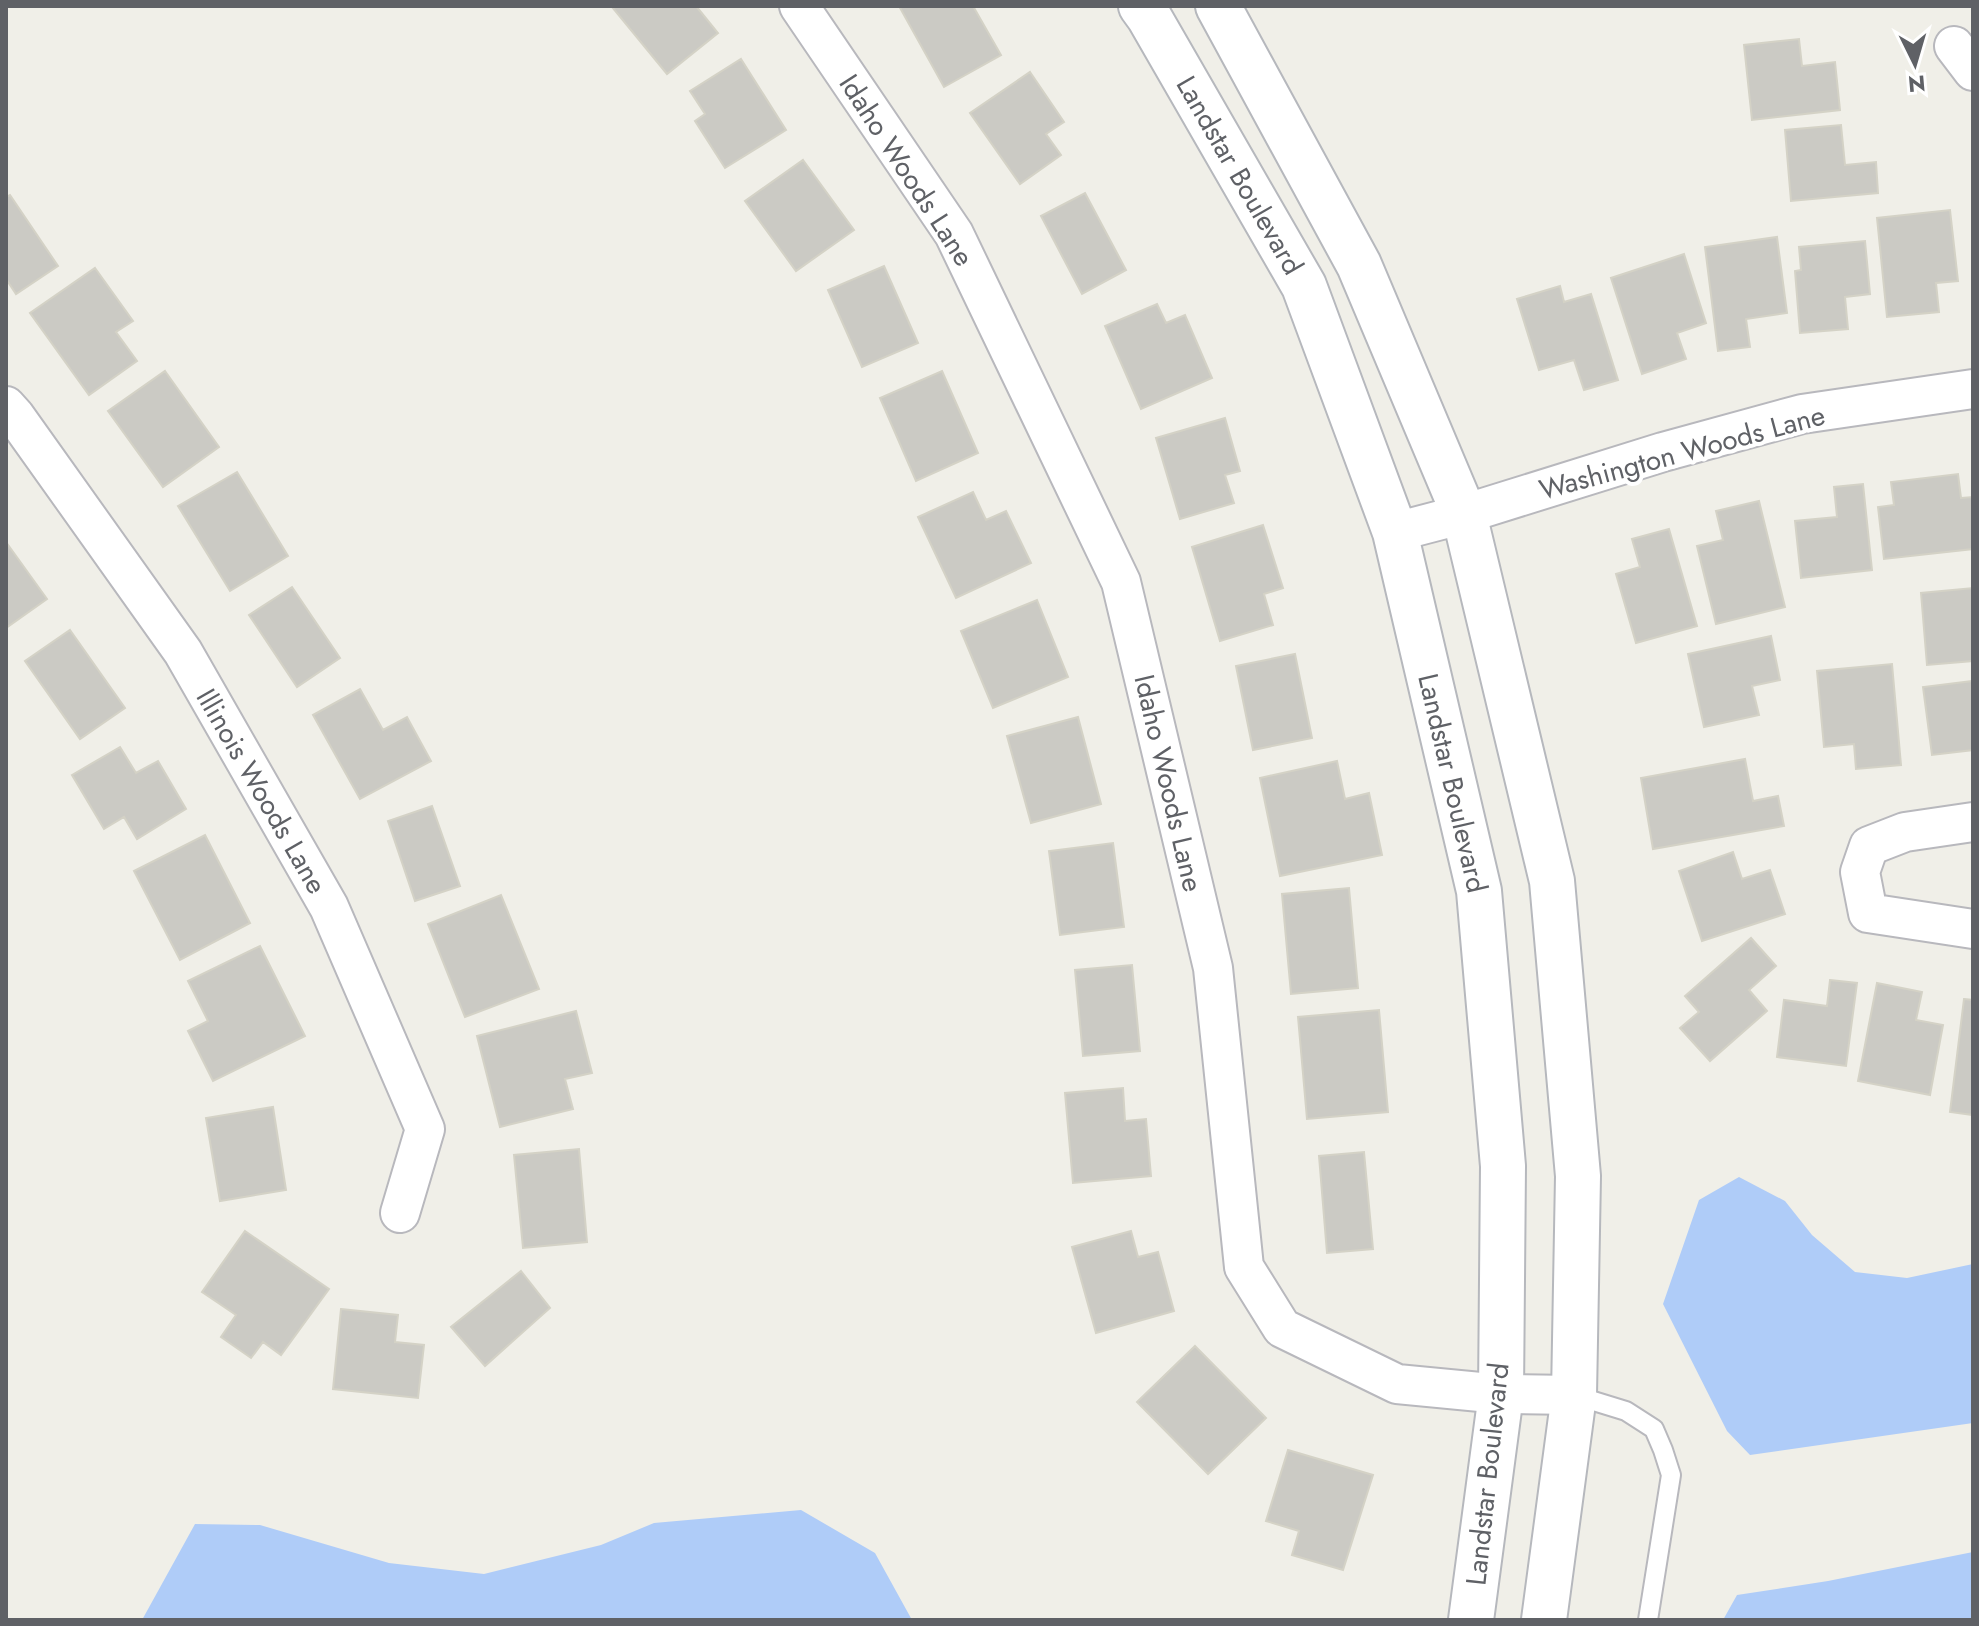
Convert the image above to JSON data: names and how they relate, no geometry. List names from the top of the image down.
{
  "streets": {
    "street": [
      "Idaho Woods Lane",
      "Landstar Boulevard",
      "Washington Woods Lane",
      "Illinois Woods Lane"
    ]
  },
  "crossings": [
    ["Idaho Woods Lane", "Landstar Boulevard"],
    ["Landstar Boulevard", "Washington Woods Lane"]
  ],
  "north": "bottom"
}
